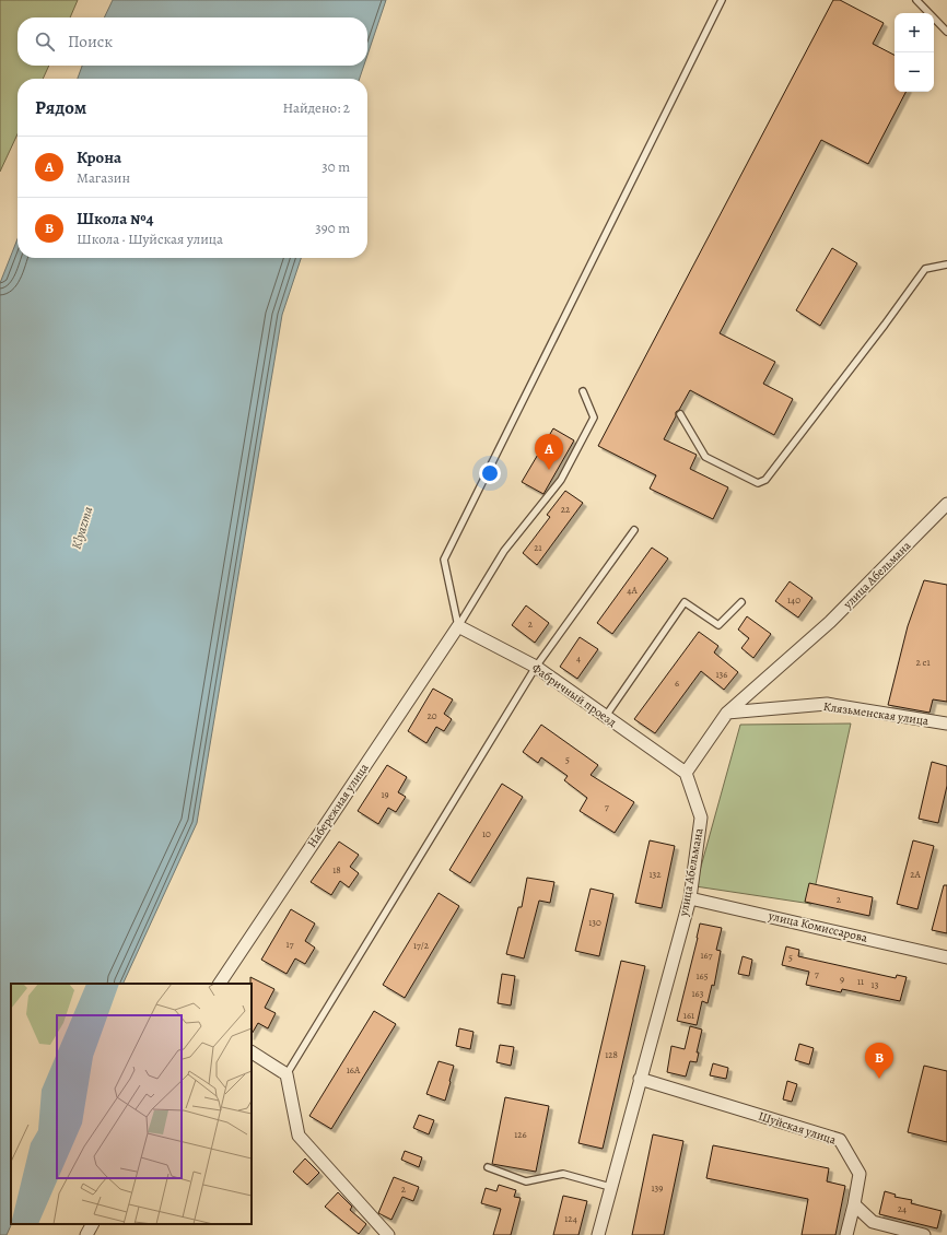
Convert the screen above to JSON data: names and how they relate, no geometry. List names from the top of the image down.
{
  "streets": {
    "street": [
      "улица Абельмана",
      "Фабричный проезд",
      "Клязьменская улица",
      "Набережная улица",
      "улица Комиссарова",
      "Шуйская улица"
    ]
  },
  "crossings": [
    ["улица Абельмана", "Фабричный проезд"],
    ["улица Абельмана", "Клязьменская улица"],
    ["улица Абельмана", "улица Комиссарова"],
    ["улица Абельмана", "Шуйская улица"],
    ["Фабричный проезд", "Набережная улица"]
  ],
  "water": ["Klyazma"],
  "house_numbers": [
    "22",
    "21",
    "4А",
    "140",
    "2",
    "4",
    "2 с1",
    "136",
    "6",
    "20",
    "5",
    "19",
    "7",
    "10",
    "18",
    "132",
    "2А",
    "2",
    "130",
    "17",
    "17/2",
    "167",
    "5",
    "7",
    "165",
    "9",
    "11",
    "13",
    "163",
    "161",
    "128",
    "16А",
    "126",
    "139",
    "2",
    "24",
    "124"
  ],
  "page": {
    "map_buttons": ["+", "−"],
    "search": "Поиск",
    "heading": ["Рядом", "Найдено: 2"],
    "list": [
      {
        "mark": "A",
        "name": "Крона",
        "note": "Магазин",
        "value": "30 m"
      },
      {
        "mark": "B",
        "name": "Школа №4",
        "note": "Школа · Шуйская улица",
        "value": "390 m"
      }
    ],
    "pins": ["A", "B"]
  }
}
